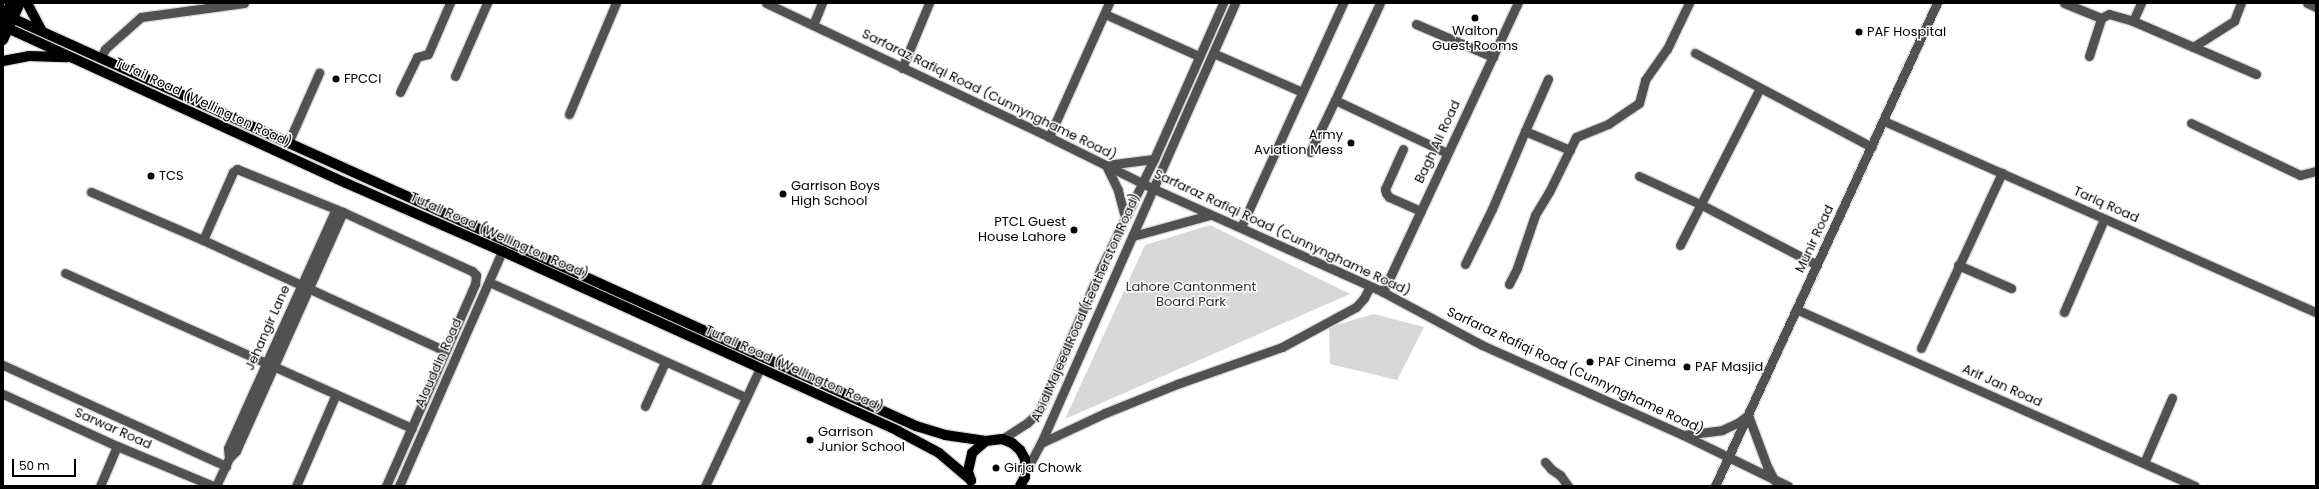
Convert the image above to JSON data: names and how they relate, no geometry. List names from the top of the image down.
{
  "streets": {
    "main road": ["Tufail Road (Wellington Road)"],
    "street": [
      "Sarfaraz Rafiqi Road (Cunnynghame Road)",
      "Bagh Ali Road",
      "Tariq Road",
      "Munir Road",
      "Abid Majeed Road (Featherston Road)",
      "Jehangir Lane",
      "Alauddin Road",
      "Arif Jan Road",
      "Sarwar Road"
    ]
  },
  "crossings": [
    ["Sarfaraz Rafiqi Road (Cunnynghame Road)", "Bagh Ali Road"],
    ["Sarfaraz Rafiqi Road (Cunnynghame Road)", "Munir Road"],
    ["Sarfaraz Rafiqi Road (Cunnynghame Road)", "Abid Majeed Road (Featherston Road)"],
    ["Tufail Road (Wellington Road)", "Abid Majeed Road (Featherston Road)"],
    ["Tufail Road (Wellington Road)", "Alauddin Road"],
    ["Tariq Road", "Munir Road"],
    ["Munir Road", "Arif Jan Road"]
  ],
  "parks": ["Lahore Cantonment Board Park"],
  "places": [
    "Walton Guest Rooms",
    "PAF Hospital",
    "FPCCI",
    "Army Aviation Mess",
    "TCS",
    "Garrison Boys High School",
    "PTCL Guest House Lahore",
    "PAF Cinema",
    "PAF Masjid",
    "Garrison Junior School",
    "Girja Chowk"
  ],
  "scale_bar": "50 m"
}
